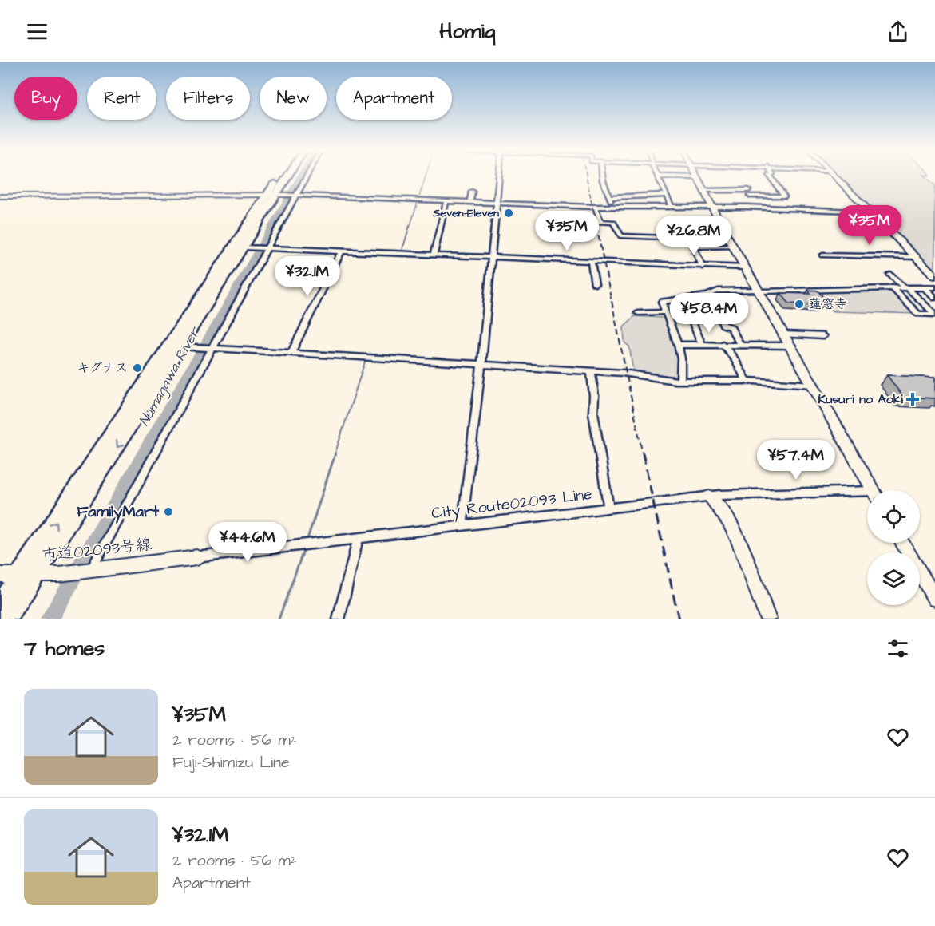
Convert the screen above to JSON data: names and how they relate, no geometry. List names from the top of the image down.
{
  "streets": {
    "street": ["City Route02093 Line", "市道02093号線"]
  },
  "crossings": [
    ["City Route02093 Line", "市道02093号線"]
  ],
  "water": ["Numagawa River"],
  "places": {
    "other": [
      "Seven-Eleven",
      "蓮窓寺",
      "キグナス",
      "FamilyMart"
    ],
    "health": ["Kusuri no Aoki"]
  },
  "page": {
    "header": "Homiq",
    "chip": [
      "Buy",
      "Rent",
      "Filters",
      "New",
      "Apartment"
    ],
    "price": [
      "¥35M",
      "¥35M",
      "¥26.8M",
      "¥32.1M",
      "¥58.4M",
      "¥57.4M",
      "¥44.6M"
    ],
    "heading": "7 homes",
    "list": [
      {
        "name": "¥35M",
        "note": "2 rooms · 56 m² · Fuji-Shimizu Line"
      },
      {
        "name": "¥32.1M",
        "note": "2 rooms · 56 m² · Apartment"
      }
    ]
  }
}
